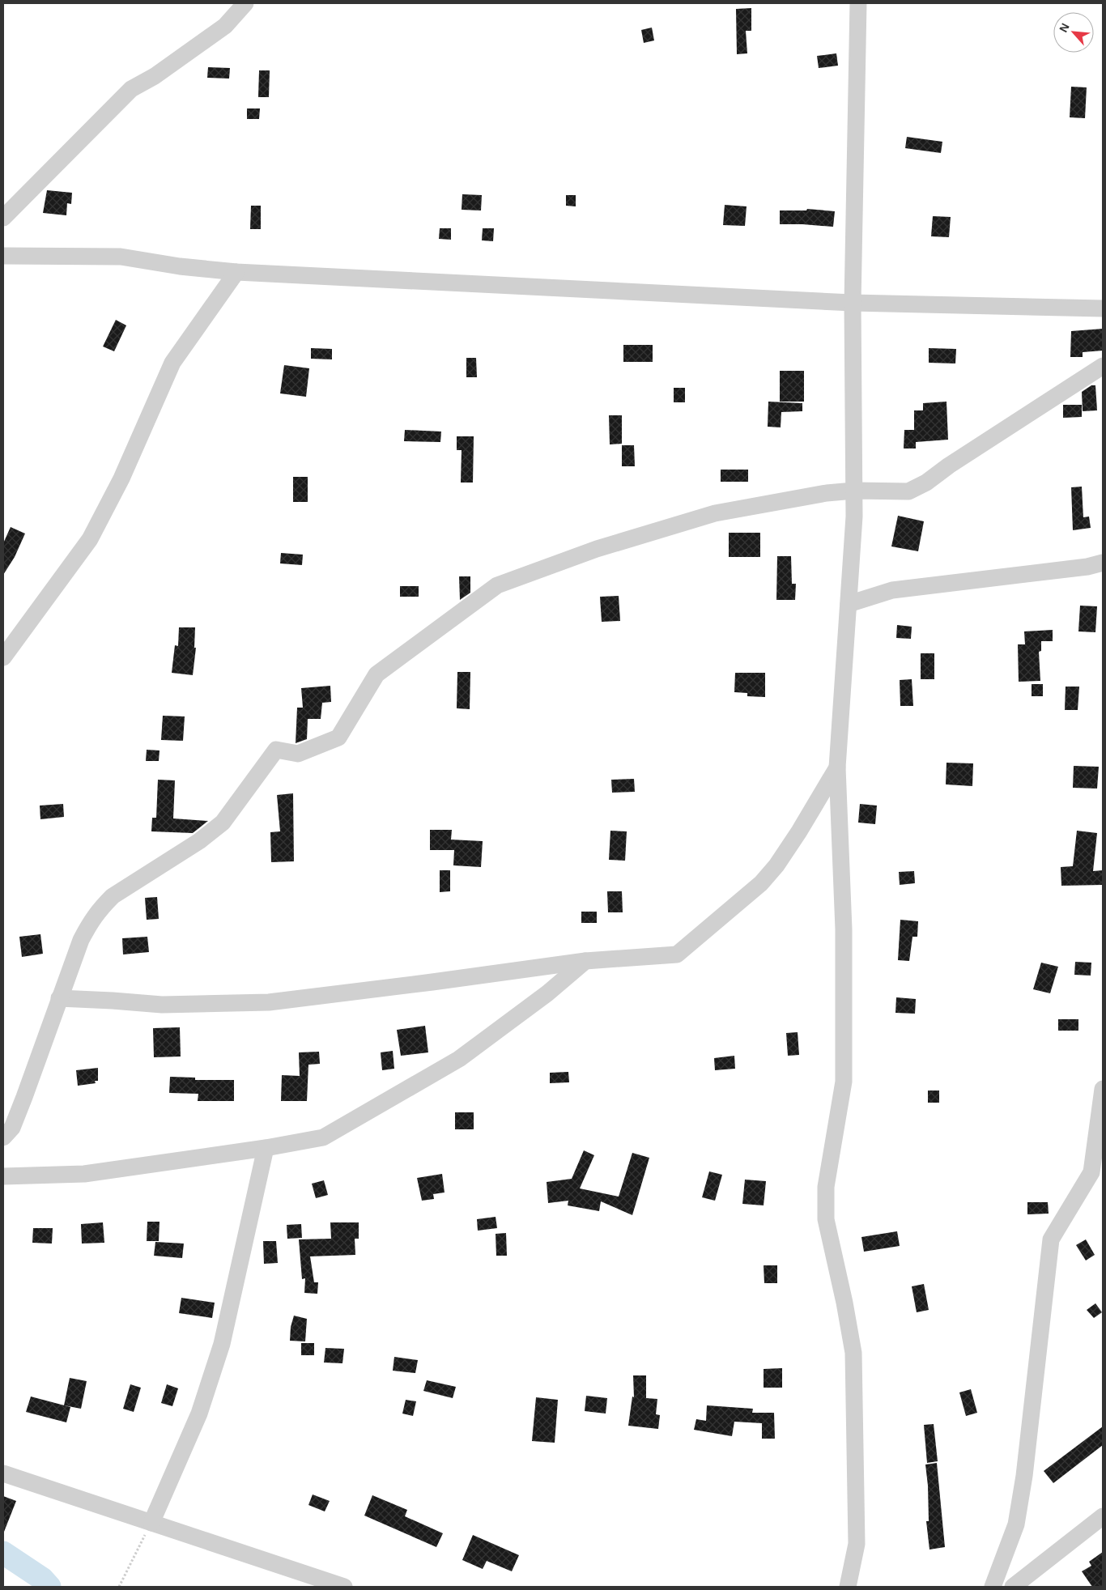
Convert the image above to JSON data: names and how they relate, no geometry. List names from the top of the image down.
{
  "north": "top left"
}
